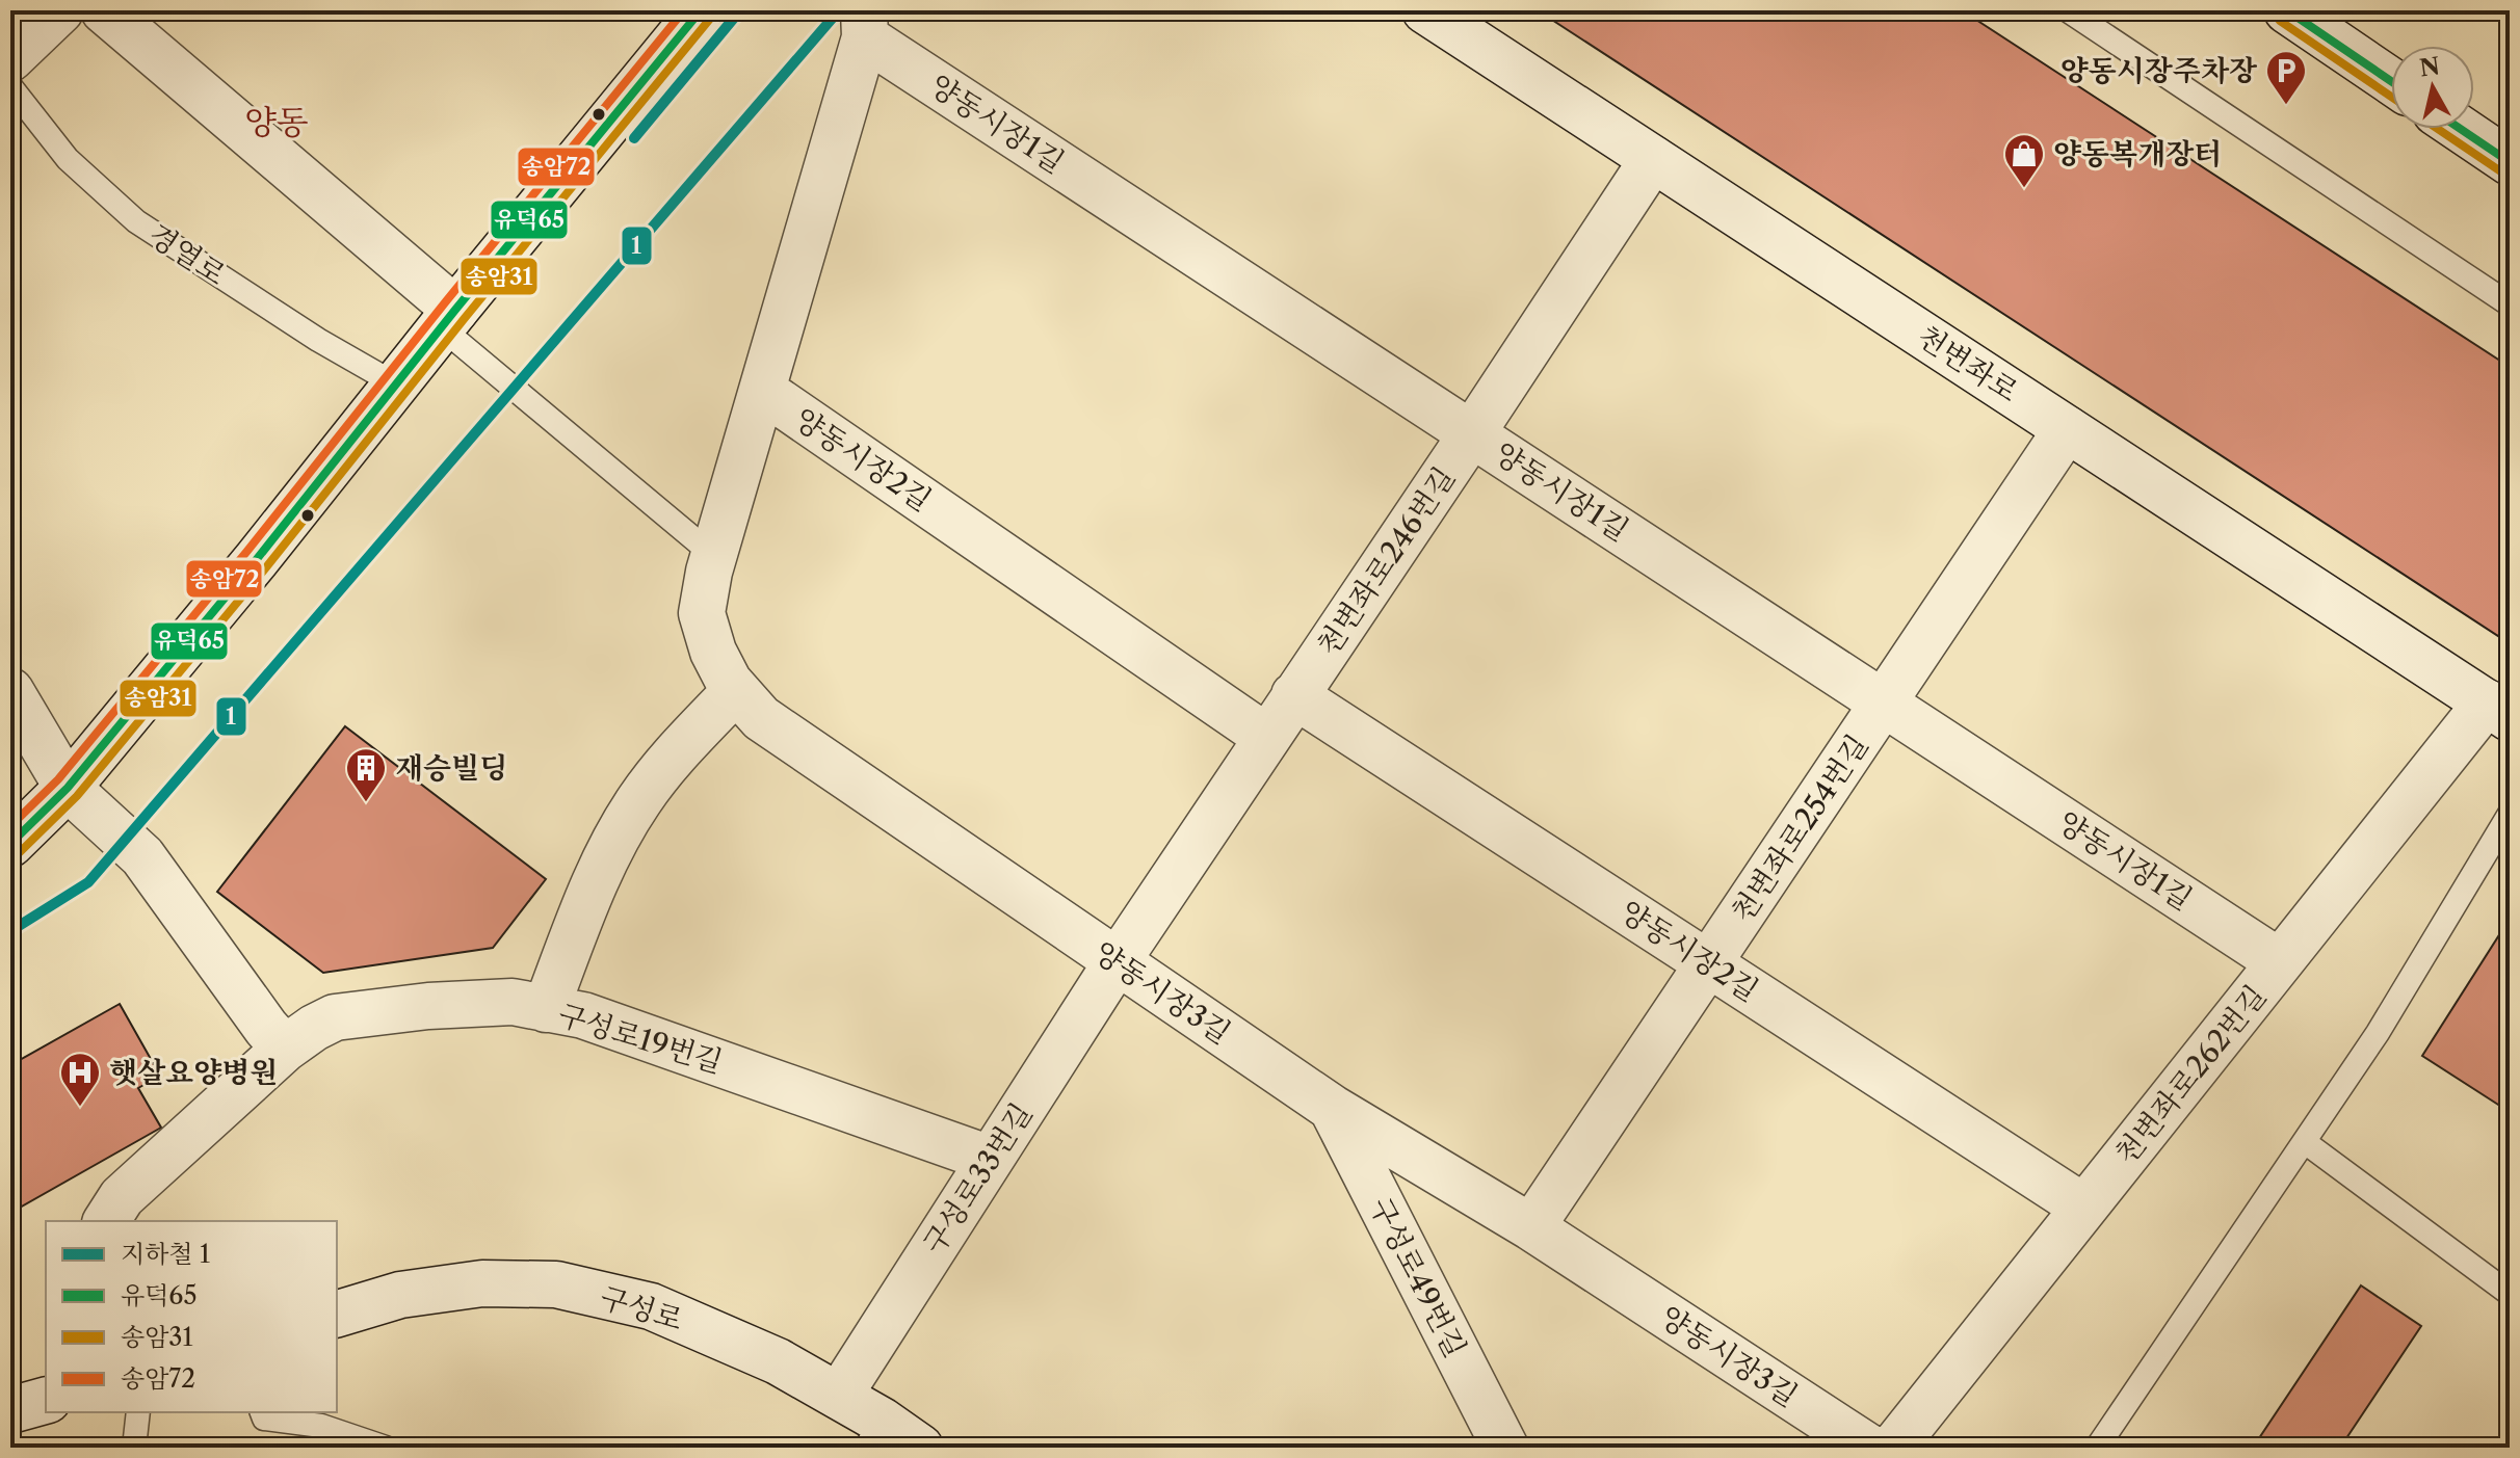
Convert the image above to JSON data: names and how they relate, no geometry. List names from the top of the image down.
{
  "streets": {
    "street": [
      "양동시장1길",
      "천변좌로",
      "양동시장2길",
      "천변좌로246번길",
      "천변좌로254번길",
      "양동시장3길",
      "구성로19번길",
      "천변좌로262번길",
      "구성로33번길",
      "구성로49번길",
      "구성로"
    ],
    "lane": ["경열로"]
  },
  "crossings": [
    ["양동시장1길", "양동시장2길"],
    ["양동시장1길", "천변좌로246번길"],
    ["양동시장1길", "천변좌로254번길"],
    ["양동시장1길", "천변좌로262번길"],
    ["천변좌로", "천변좌로246번길"],
    ["천변좌로", "천변좌로254번길"],
    ["천변좌로", "천변좌로262번길"],
    ["양동시장2길", "천변좌로246번길"],
    ["양동시장2길", "천변좌로254번길"],
    ["양동시장2길", "양동시장3길"],
    ["양동시장2길", "천변좌로262번길"],
    ["천변좌로246번길", "양동시장3길"],
    ["천변좌로246번길", "구성로33번길"],
    ["천변좌로254번길", "양동시장3길"],
    ["양동시장3길", "구성로33번길"],
    ["양동시장3길", "구성로49번길"],
    ["구성로19번길", "구성로33번길"],
    ["구성로33번길", "구성로"]
  ],
  "districts": ["양동"],
  "places": {
    "parking": ["양동시장주차장"],
    "shop": ["양동복개장터"],
    "building": ["재승빌딩"],
    "hospital": ["햇살요양병원"]
  },
  "lines": [
    "metro line 1",
    "transit line 유덕65",
    "transit line 송암72",
    "transit line 송암31"
  ],
  "legend": [
    "지하철 1",
    "유덕65",
    "송암31",
    "송암72"
  ],
  "north": "top"
}
